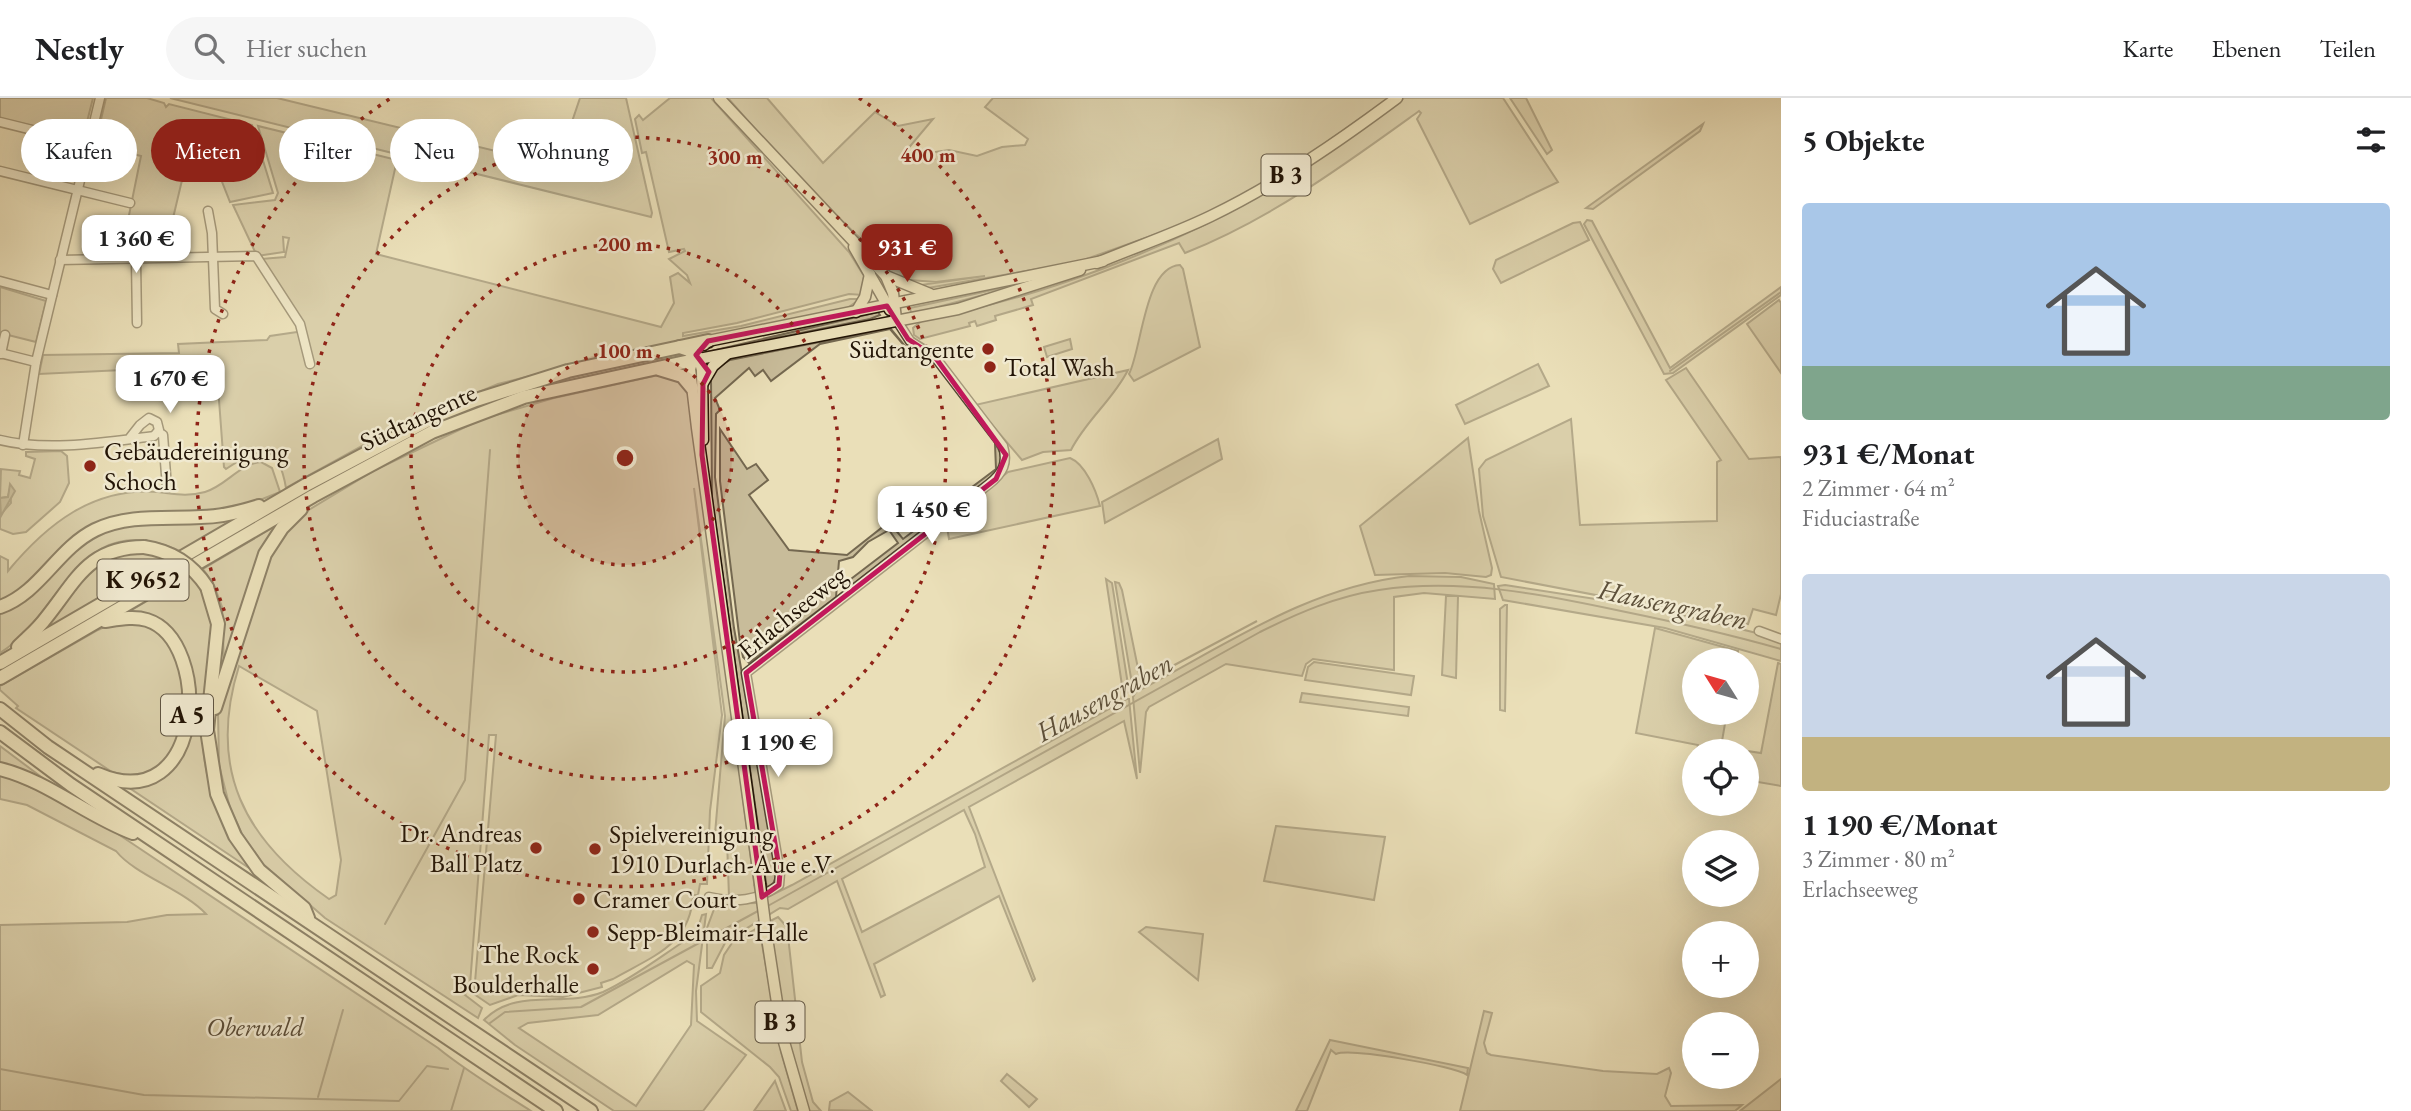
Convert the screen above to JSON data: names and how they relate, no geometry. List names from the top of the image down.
{
  "streets": {
    "highway": [
      "B 3",
      "Südtangente",
      "K 9652",
      "A 5"
    ],
    "street": ["Erlachseeweg"]
  },
  "crossings": [
    ["B 3", "Südtangente"],
    ["Südtangente", "K 9652"],
    ["Südtangente", "Erlachseeweg"],
    ["Südtangente", "A 5"]
  ],
  "water": ["Hausengraben"],
  "parks": ["Oberwald"],
  "places": [
    "Südtangente",
    "Total Wash",
    "Gebäudereinigung Schoch",
    "Dr. Andreas Ball Platz",
    "Spielvereinigung 1910 Durlach-Aue e.V.",
    "Cramer Court",
    "Sepp-Bleimair-Halle",
    "The Rock Boulderhalle"
  ],
  "north": "top left",
  "page": {
    "header": "Nestly",
    "search": "Hier suchen",
    "nav": ["Karte", "Ebenen", "Teilen"],
    "heading": "5 Objekte",
    "chip": [
      "Kaufen",
      "Mieten",
      "Filter",
      "Neu",
      "Wohnung"
    ],
    "list": [
      {
        "name": "931 €/Monat",
        "note": "2 Zimmer · 64 m² · Fiduciastraße"
      },
      {
        "name": "1 190 €/Monat",
        "note": "3 Zimmer · 80 m² · Erlachseeweg"
      }
    ],
    "price": [
      "1 360 €",
      "931 €",
      "1 670 €",
      "1 450 €",
      "1 190 €"
    ],
    "map_buttons": ["+", "−"]
  },
  "rings": [
    "400 m",
    "300 m",
    "200 m",
    "100 m"
  ]
}
